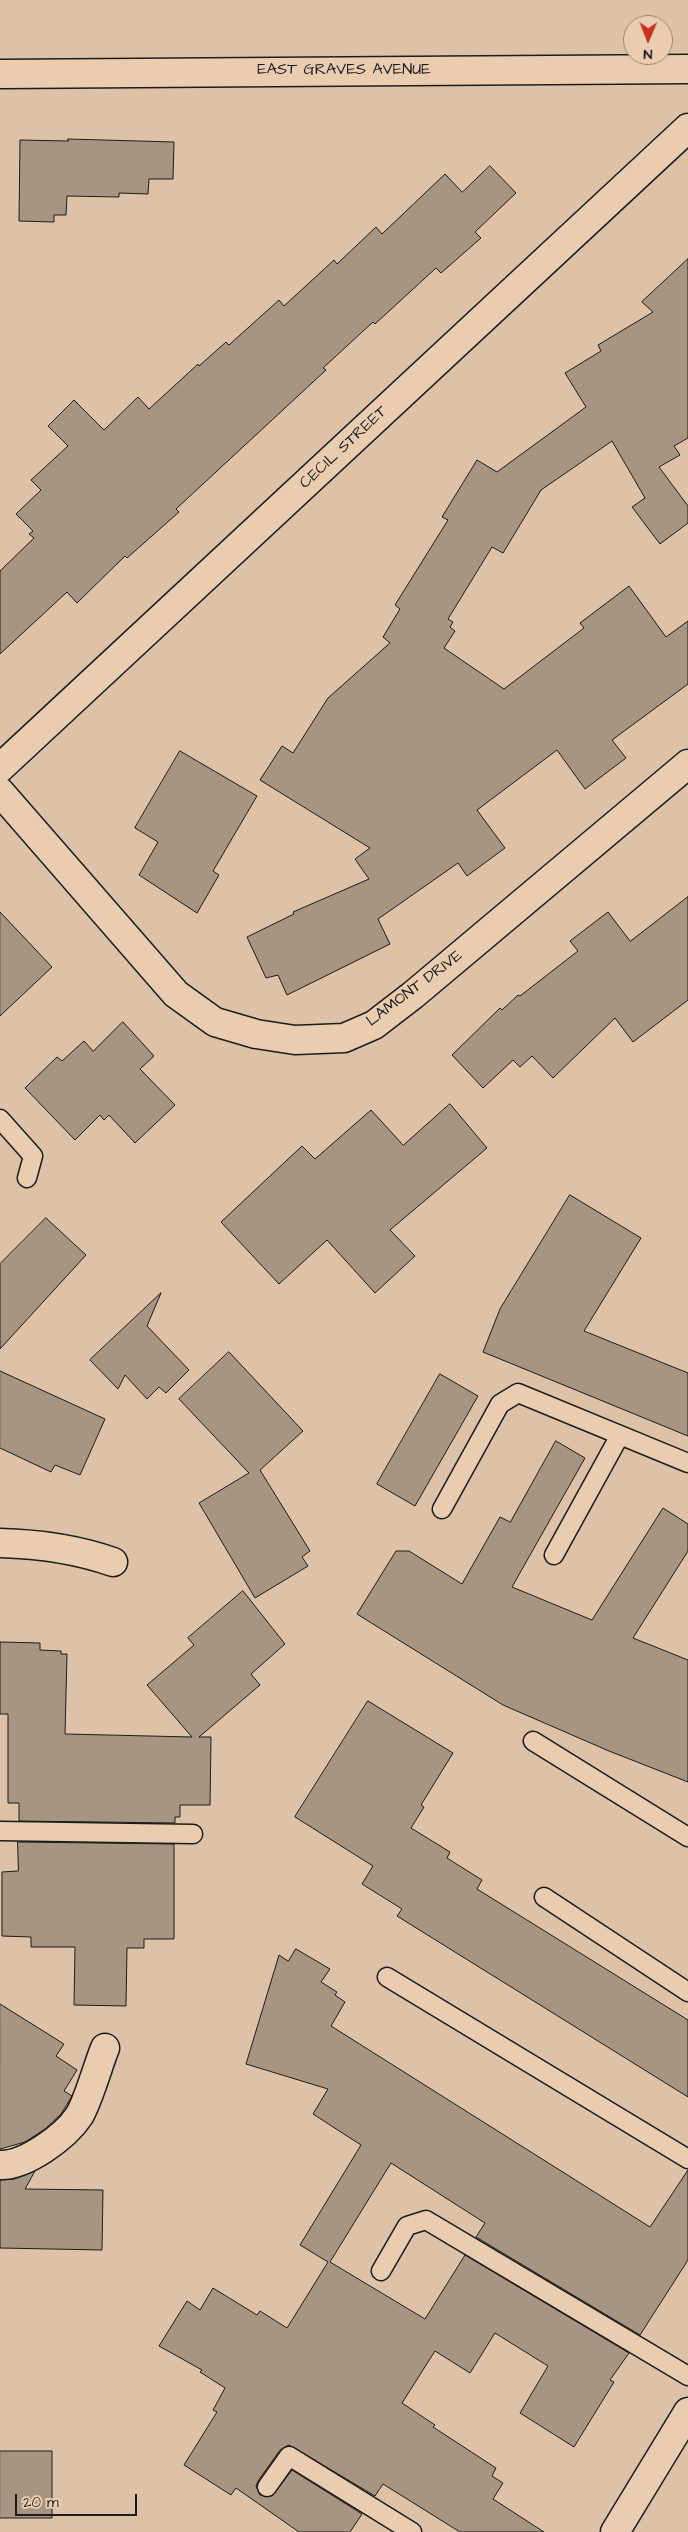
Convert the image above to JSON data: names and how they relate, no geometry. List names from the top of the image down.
{
  "streets": {
    "street": ["EAST GRAVES AVENUE", "CECIL STREET", "LAMONT DRIVE"]
  },
  "scale_bar": "20 m",
  "north": "bottom"
}
